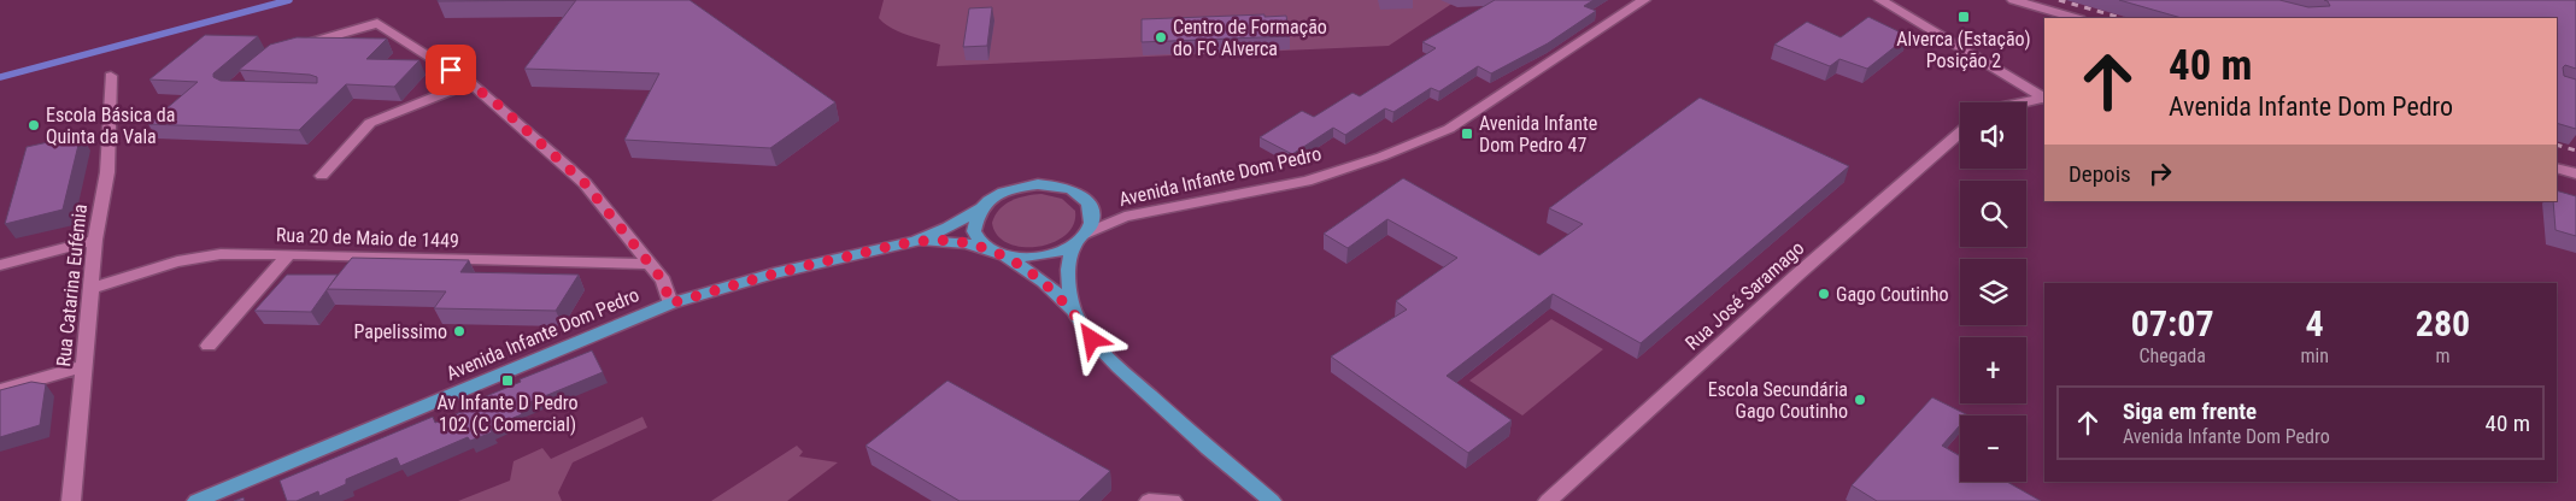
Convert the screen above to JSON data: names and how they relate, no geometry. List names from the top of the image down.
{
  "streets": {
    "main road": ["Avenida Infante Dom Pedro"],
    "street": ["Rua 20 de Maio de 1449", "Rua Catarina Eufémia", "Rua José Saramago"]
  },
  "crossings": [
    ["Rua 20 de Maio de 1449", "Rua Catarina Eufémia"]
  ],
  "places": {
    "transit": ["Alverca (Estação) Posição 2", "Avenida Infante Dom Pedro 47", "Av Infante D Pedro 102 (C Comercial)"],
    "other": [
      "Centro de Formação do FC Alverca",
      "Escola Básica da Quinta da Vala",
      "Gago Coutinho",
      "Papelissimo",
      "Escola Secundária Gago Coutinho"
    ]
  },
  "page": {
    "turn": ["40 m", "Avenida Infante Dom Pedro"],
    "map_buttons": ["+", "−"],
    "then": "Depois",
    "eta": [
      "07:07",
      "Chegada",
      "4",
      "min",
      "280",
      "m"
    ],
    "list": [
      {
        "name": "Siga em frente",
        "note": "Avenida Infante Dom Pedro",
        "value": "40 m"
      }
    ]
  }
}
